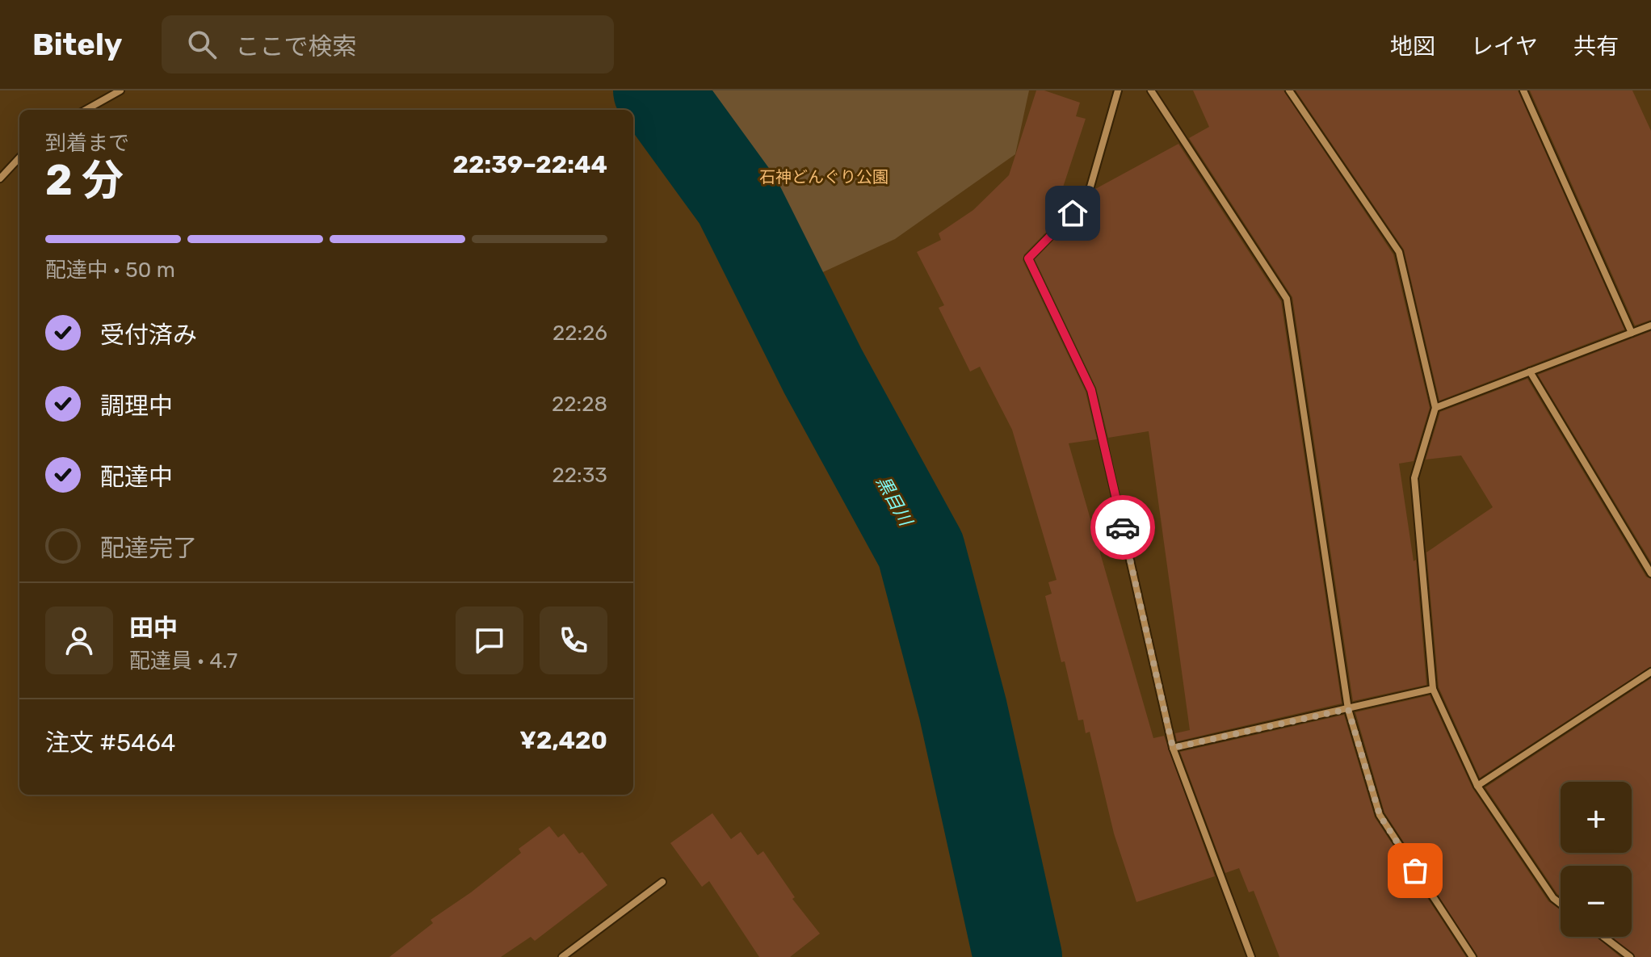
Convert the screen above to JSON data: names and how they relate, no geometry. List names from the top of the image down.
{
  "water": ["黒目川"],
  "parks": ["石神どんぐり公園"],
  "page": {
    "header": "Bitely",
    "search": "ここで検索",
    "nav": ["地図", "レイヤ", "共有"],
    "heading": ["2 分", "到着まで", "22:39–22:44"],
    "panel": [
      "田中",
      "配達員 · 4.7",
      "注文 #5464",
      "¥2,420"
    ],
    "bar": "配達中 · 50 m",
    "list": [
      ["受付済み", "22:26"],
      ["調理中", "22:28"],
      ["配達中", "22:33"],
      "配達完了"
    ],
    "map_buttons": ["+", "−"]
  }
}
